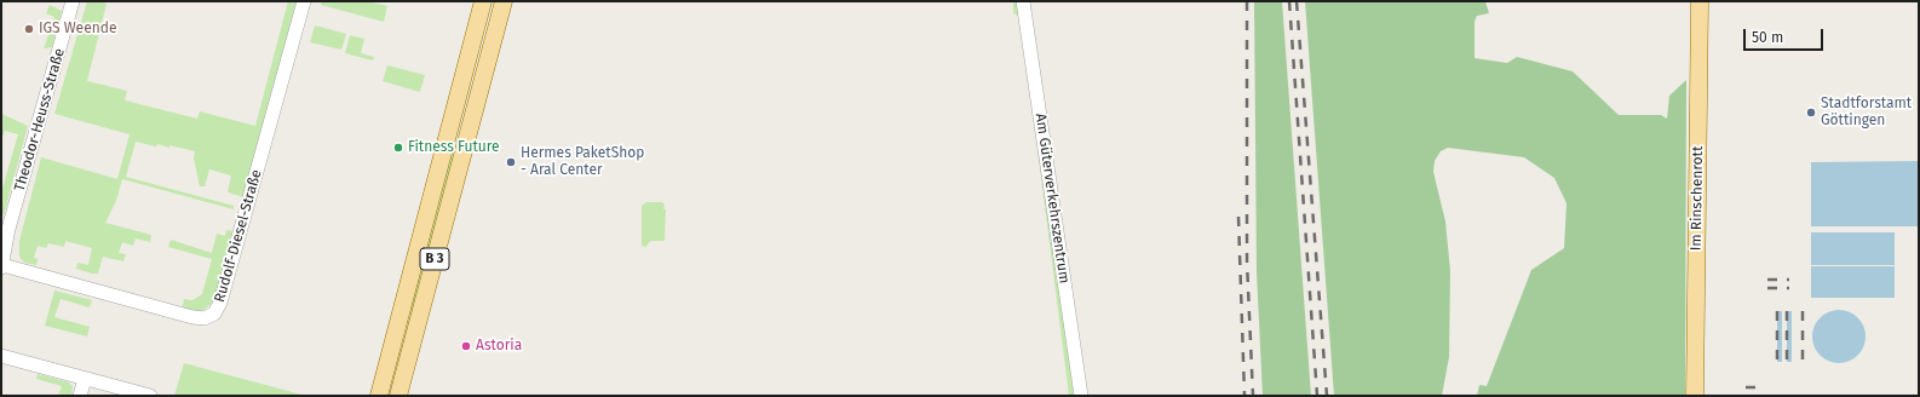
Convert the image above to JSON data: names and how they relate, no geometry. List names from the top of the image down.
{
  "streets": {
    "main road": ["Im Rinschenrott", "B 3"],
    "street": ["Theodor-Heuss-Straße", "Am Güterverkehrszentrum", "Rudolf-Diesel-Straße"]
  },
  "crossings": [
    ["Theodor-Heuss-Straße", "Rudolf-Diesel-Straße"]
  ],
  "places": [
    "IGS Weende",
    "Stadtforstamt Göttingen",
    "Fitness Future",
    "Hermes PaketShop - Aral Center",
    "Astoria"
  ],
  "scale_bar": "50 m"
}
